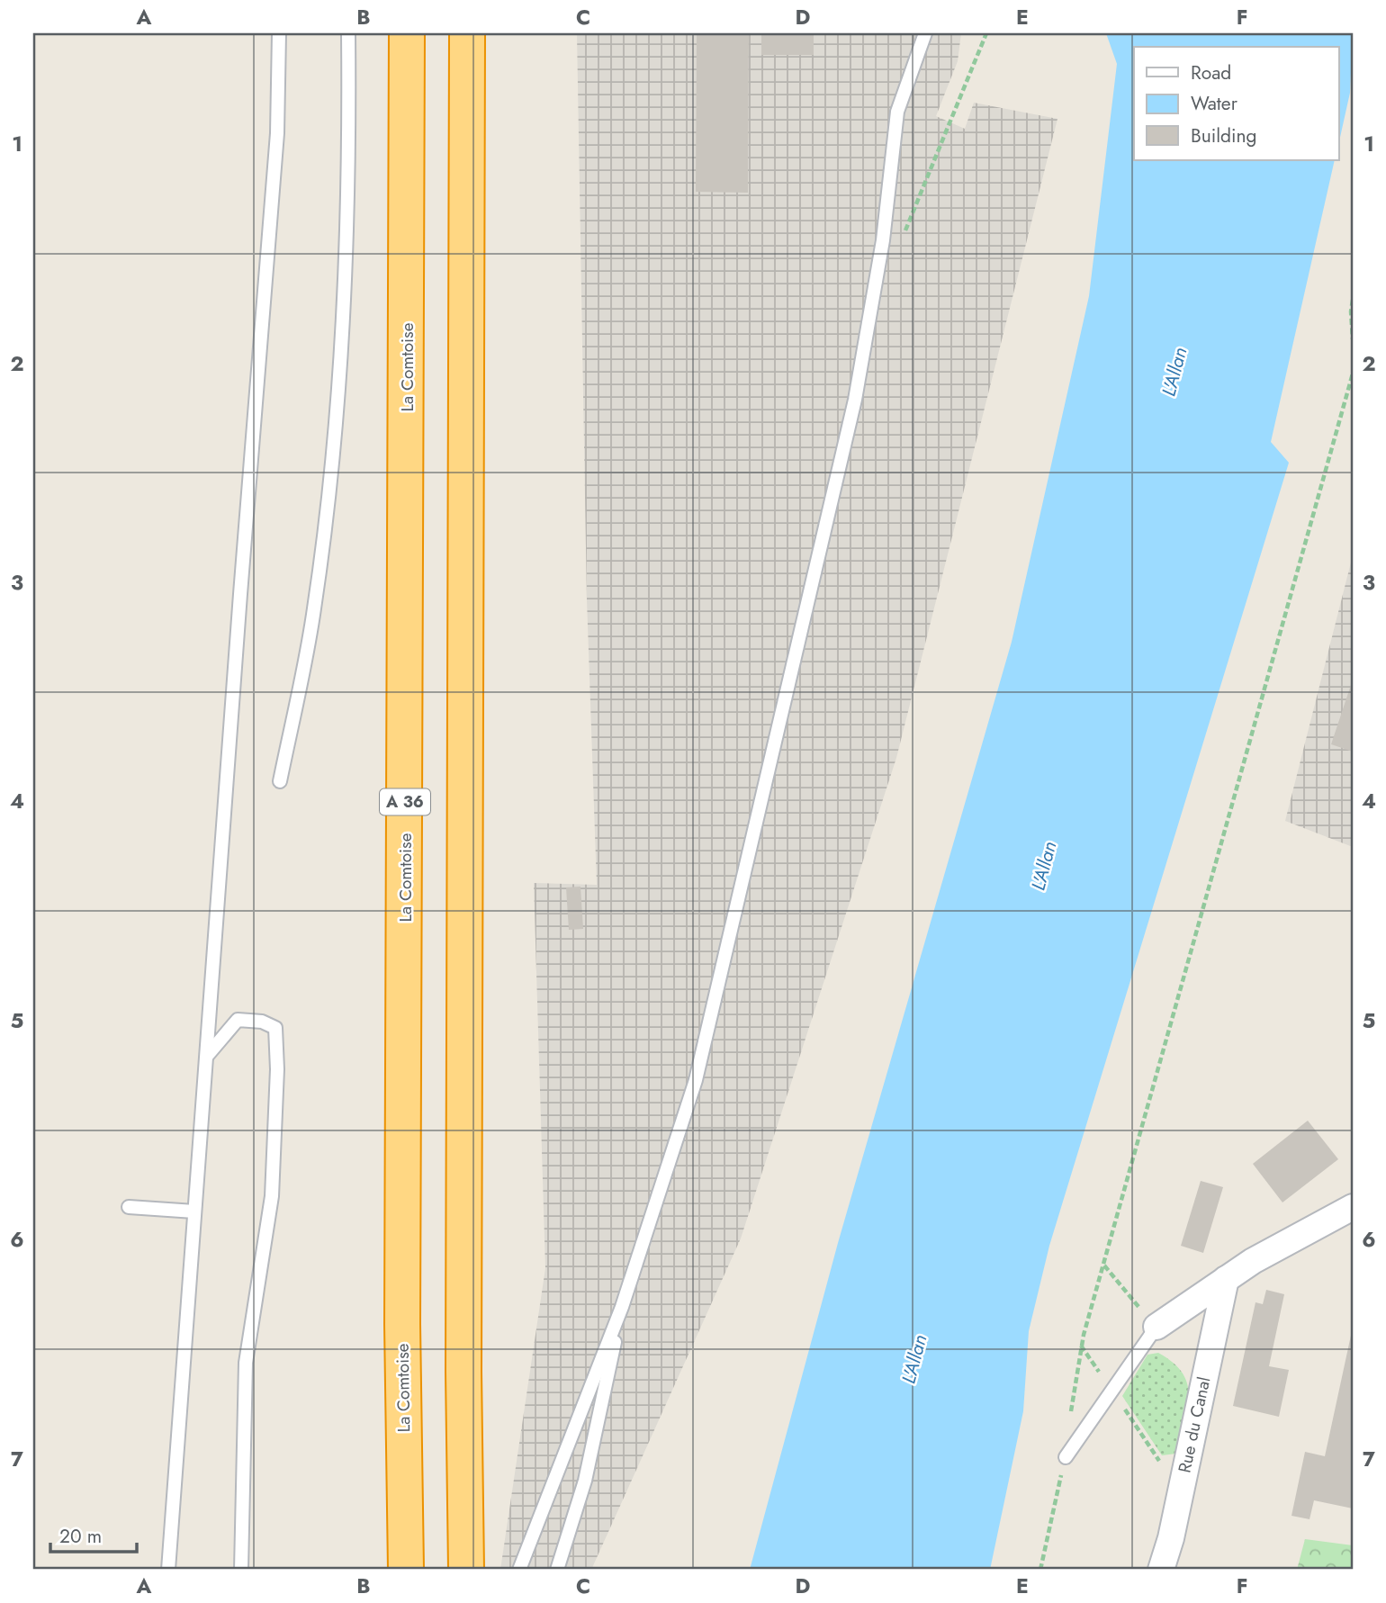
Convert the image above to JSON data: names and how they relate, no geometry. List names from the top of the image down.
{
  "streets": {
    "highway": ["La Comtoise", "A 36"],
    "street": ["Rue du Canal"]
  },
  "water": ["L'Allan"],
  "legend": ["Road", "Water", "Building"],
  "scale_bar": "20 m",
  "grid": {
    "columns": [
      "A",
      "B",
      "C",
      "D",
      "E",
      "F"
    ],
    "rows": [
      "1",
      "2",
      "3",
      "4",
      "5",
      "6",
      "7"
    ]
  }
}
